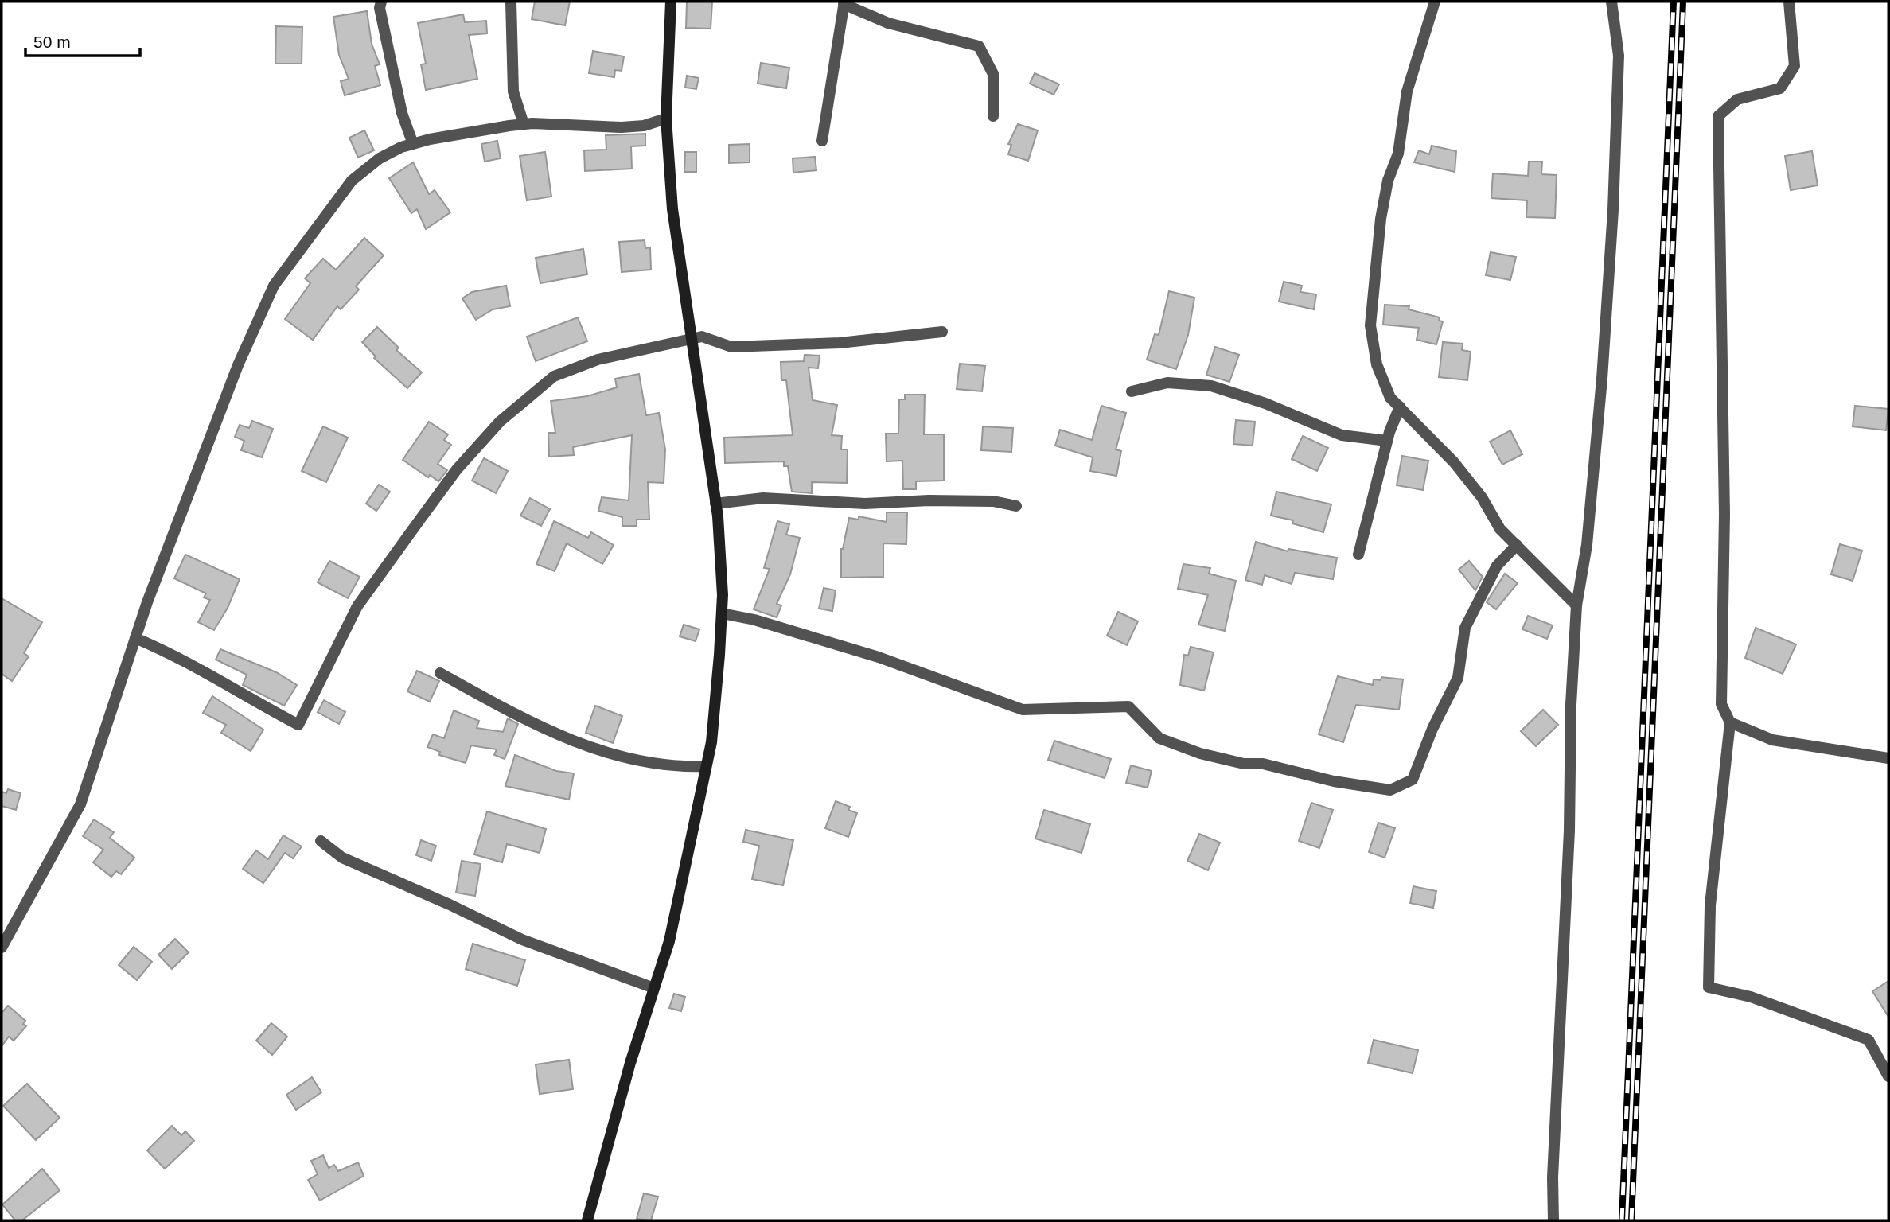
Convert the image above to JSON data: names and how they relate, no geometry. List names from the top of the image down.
{
  "scale_bar": "50 m"
}
